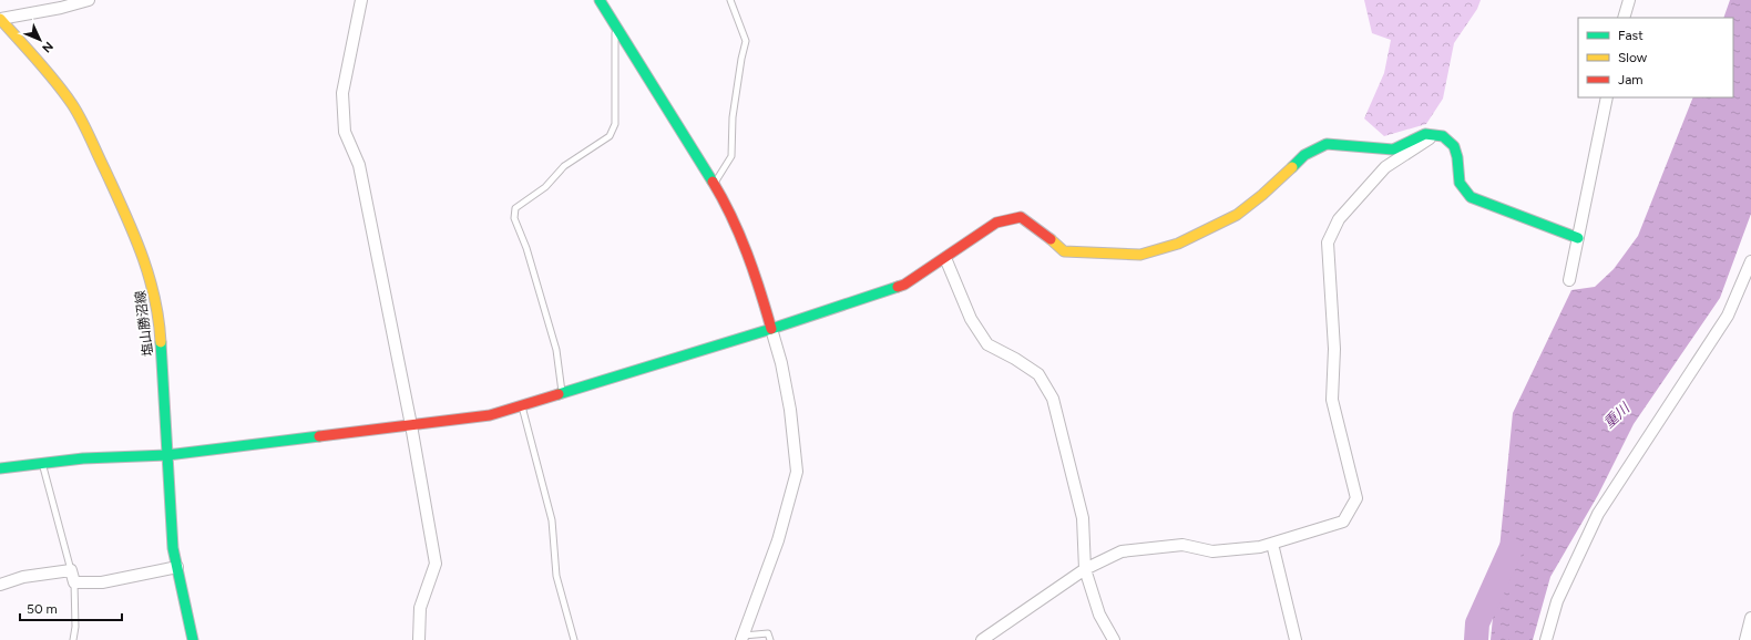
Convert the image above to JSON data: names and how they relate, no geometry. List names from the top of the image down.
{
  "streets": {
    "street": ["塩山勝沼線"]
  },
  "water": ["重川"],
  "legend": ["Fast", "Slow", "Jam"],
  "scale_bar": "50 m",
  "north": "bottom right"
}
